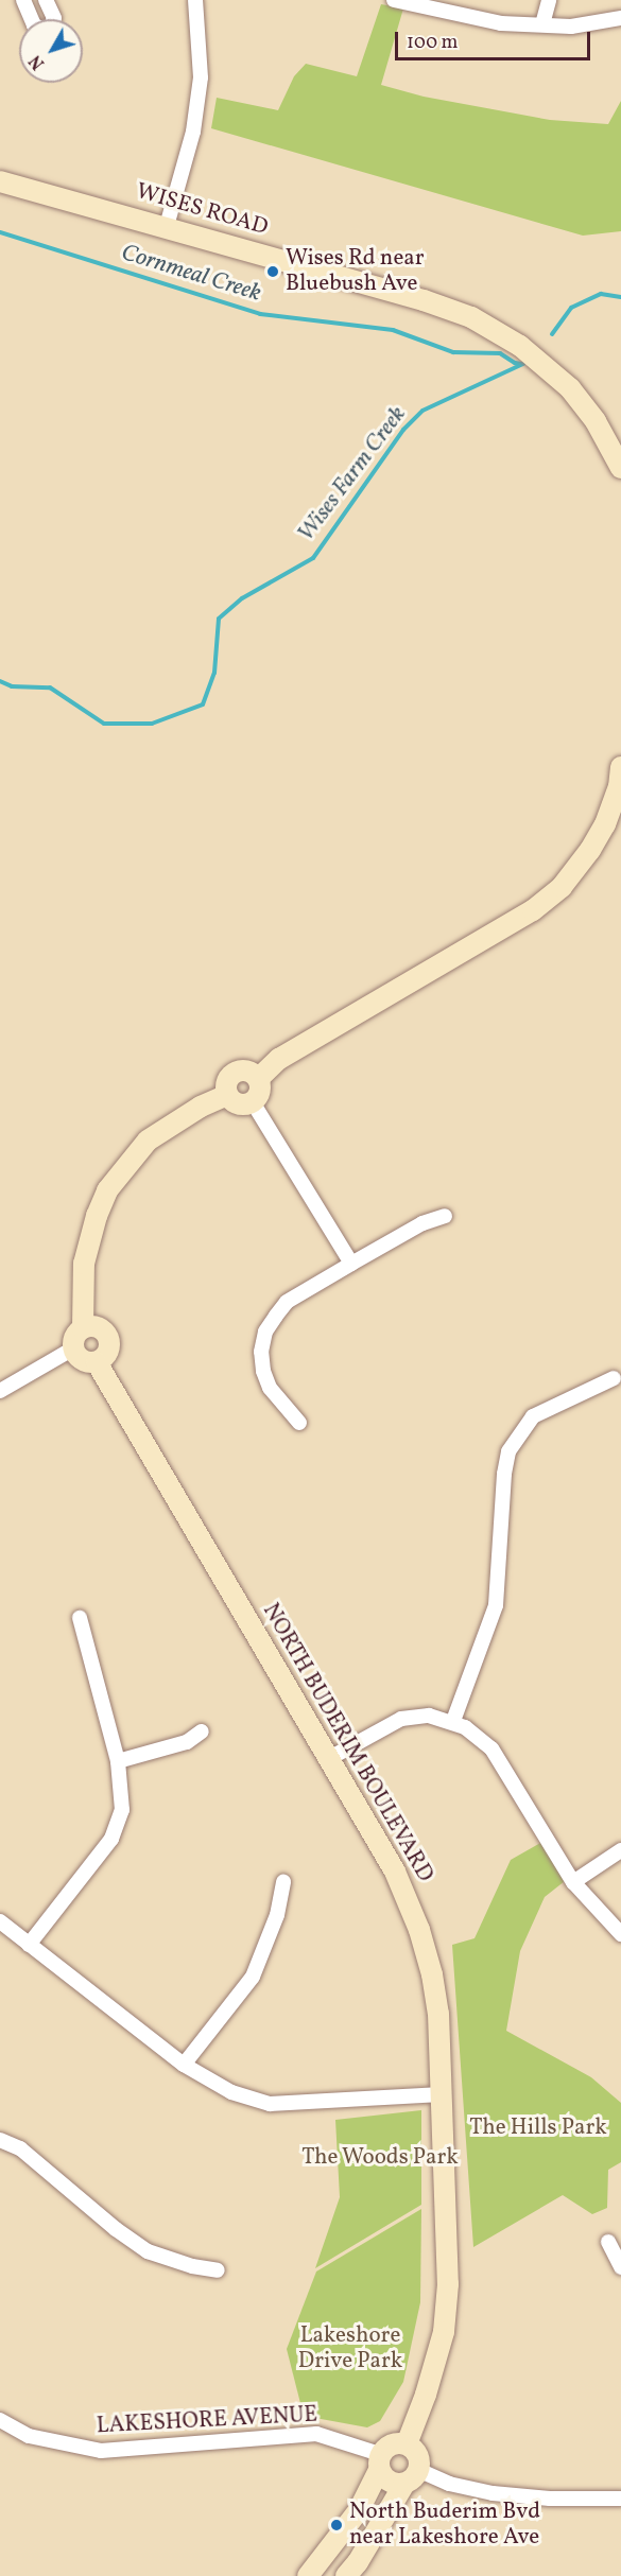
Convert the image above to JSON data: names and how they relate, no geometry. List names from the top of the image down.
{
  "streets": {
    "street": ["WISES ROAD", "NORTH BUDERIM BOULEVARD", "LAKESHORE AVENUE"]
  },
  "crossings": [
    ["NORTH BUDERIM BOULEVARD", "LAKESHORE AVENUE"]
  ],
  "water": ["Cornmeal Creek", "Wises Farm Creek"],
  "parks": ["The Hills Park", "The Woods Park", "Lakeshore Drive Park"],
  "places": ["Wises Rd near Bluebush Ave", "North Buderim Bvd near Lakeshore Ave"],
  "scale_bar": "100 m",
  "north": "bottom left"
}
